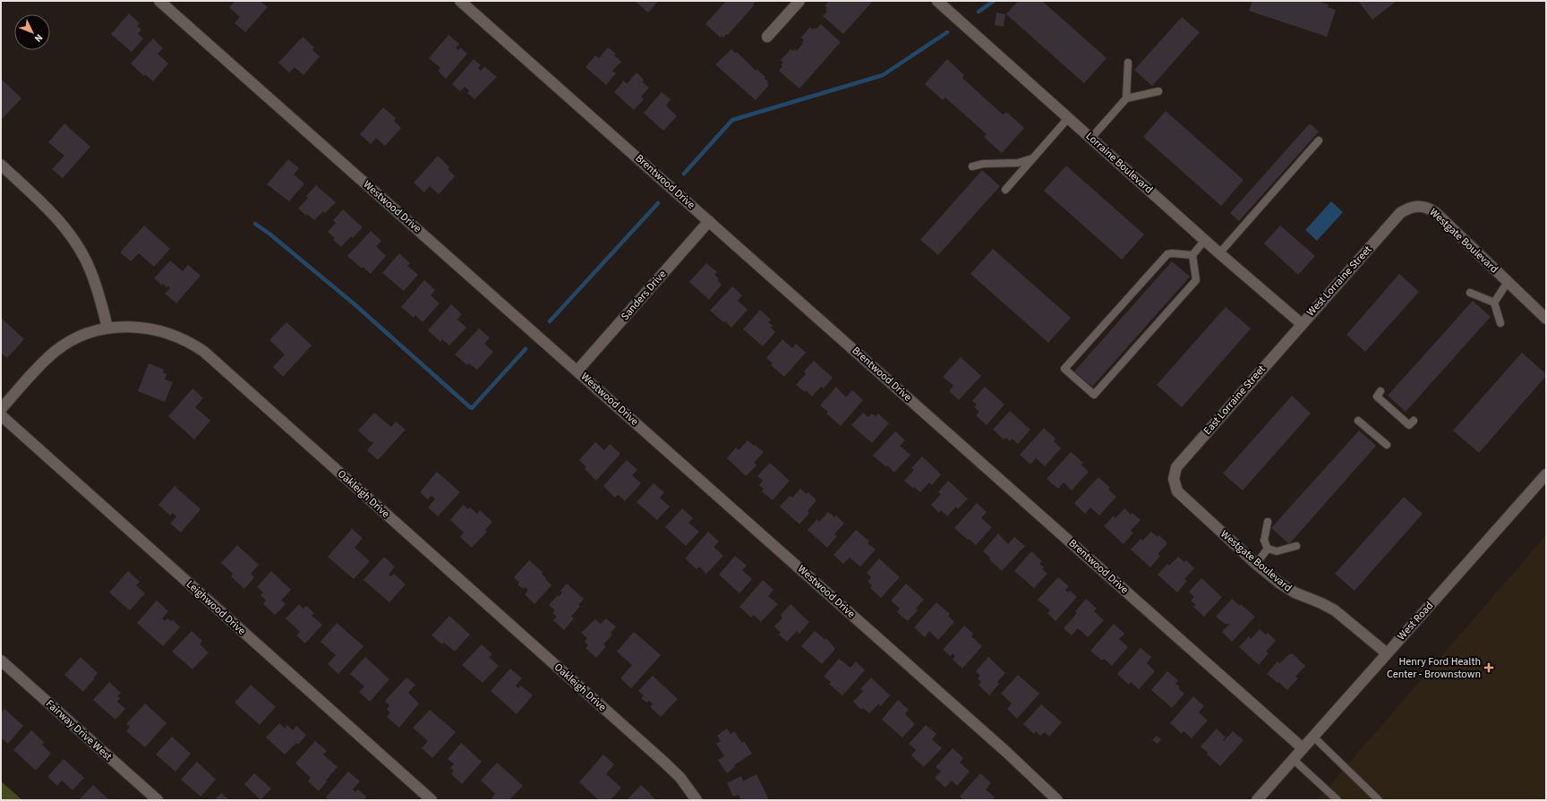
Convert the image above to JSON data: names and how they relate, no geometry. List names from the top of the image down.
{
  "streets": {
    "street": [
      "Lorraine Boulevard",
      "Brentwood Drive",
      "Westwood Drive",
      "Westgate Boulevard",
      "West Lorraine Street",
      "Sanders Drive",
      "East Lorraine Street",
      "Oakleigh Drive",
      "Leighwood Drive",
      "West Road",
      "Fairway Drive West"
    ]
  },
  "crossings": [
    ["Lorraine Boulevard", "West Lorraine Street"],
    ["Lorraine Boulevard", "East Lorraine Street"],
    ["Brentwood Drive", "Sanders Drive"],
    ["Brentwood Drive", "West Road"],
    ["Westwood Drive", "Sanders Drive"],
    ["Westgate Boulevard", "West Lorraine Street"],
    ["Westgate Boulevard", "East Lorraine Street"],
    ["Westgate Boulevard", "West Road"],
    ["West Lorraine Street", "East Lorraine Street"]
  ],
  "places": {
    "health": ["Henry Ford Health Center - Brownstown"]
  },
  "north": "bottom right"
}
